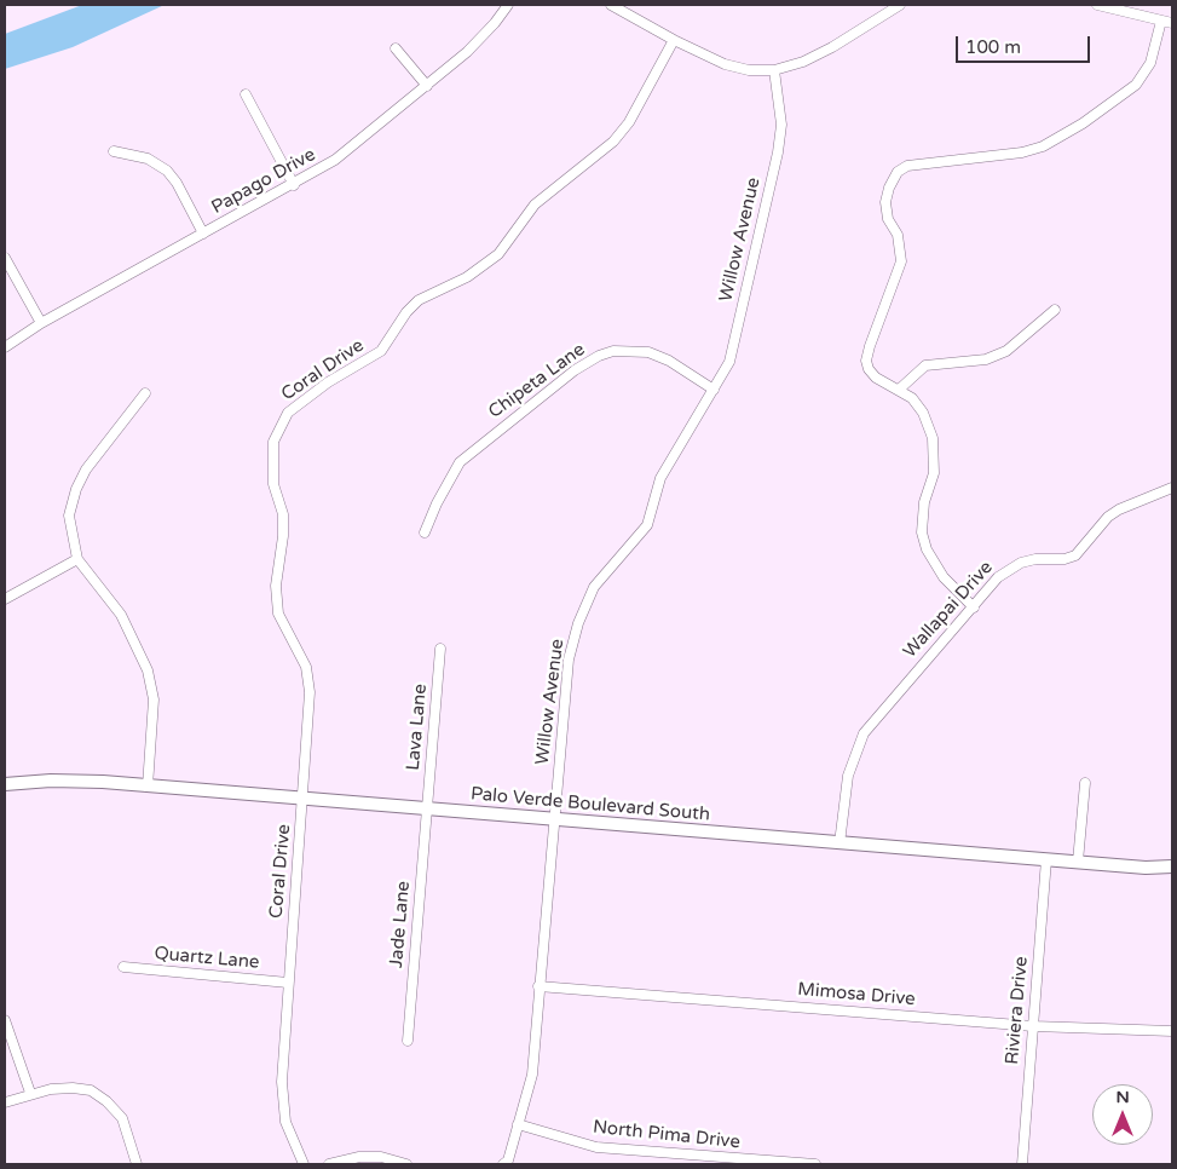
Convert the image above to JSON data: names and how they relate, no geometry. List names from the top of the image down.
{
  "streets": {
    "main road": ["Palo Verde Boulevard South"],
    "street": [
      "Papago Drive",
      "Willow Avenue",
      "Coral Drive",
      "Chipeta Lane",
      "Wallapai Drive",
      "Lava Lane",
      "Jade Lane",
      "Quartz Lane",
      "Mimosa Drive",
      "Riviera Drive",
      "North Pima Drive"
    ]
  },
  "crossings": [
    ["Willow Avenue", "Chipeta Lane"],
    ["Willow Avenue", "Palo Verde Boulevard South"],
    ["Willow Avenue", "Mimosa Drive"],
    ["Willow Avenue", "North Pima Drive"],
    ["Coral Drive", "Palo Verde Boulevard South"],
    ["Coral Drive", "Quartz Lane"],
    ["Wallapai Drive", "Palo Verde Boulevard South"],
    ["Lava Lane", "Palo Verde Boulevard South"],
    ["Lava Lane", "Jade Lane"],
    ["Palo Verde Boulevard South", "Jade Lane"],
    ["Palo Verde Boulevard South", "Riviera Drive"],
    ["Mimosa Drive", "Riviera Drive"]
  ],
  "scale_bar": "100 m",
  "north": "top"
}
